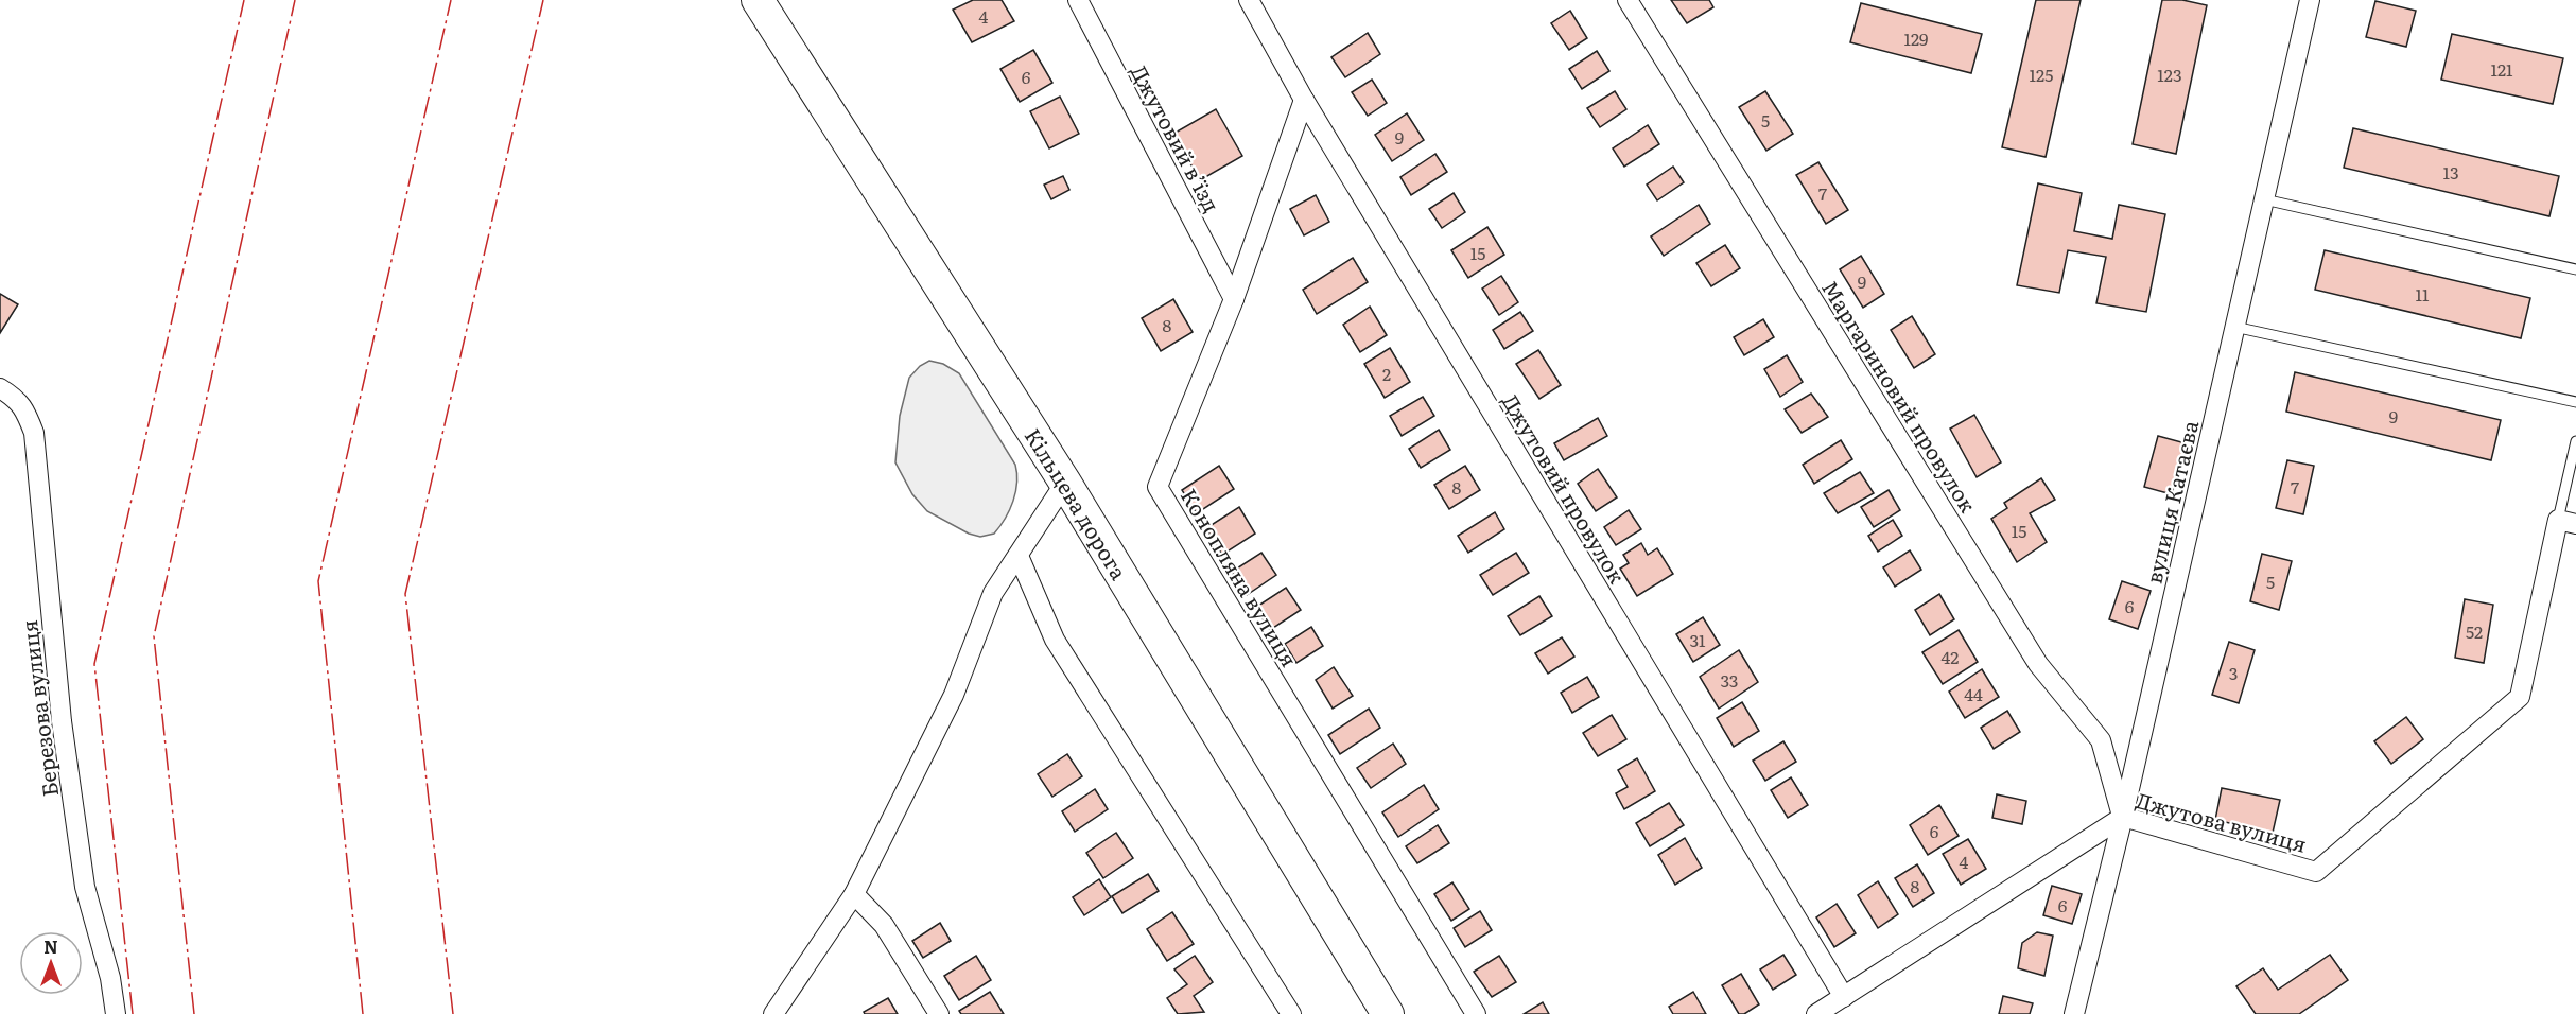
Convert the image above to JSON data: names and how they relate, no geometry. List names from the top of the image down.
{
  "streets": {
    "highway": ["Кільцева дорога"],
    "street": [
      "Джутовий в’їзд",
      "Маргариновий провулок",
      "Джутовий провулок",
      "вулиця Катаєва",
      "Конопляна вулиця",
      "Березова вулиця",
      "Джутова вулиця"
    ]
  },
  "crossings": [
    ["Джутовий в’їзд", "Конопляна вулиця"],
    ["Маргариновий провулок", "вулиця Катаєва"],
    ["Маргариновий провулок", "Джутова вулиця"],
    ["Джутовий провулок", "Конопляна вулиця"],
    ["Джутовий провулок", "Джутова вулиця"],
    ["вулиця Катаєва", "Джутова вулиця"]
  ],
  "house_numbers": [
    "4",
    "129",
    "121",
    "125",
    "123",
    "6",
    "5",
    "9",
    "13",
    "7",
    "15",
    "9",
    "11",
    "8",
    "2",
    "9",
    "8",
    "7",
    "15",
    "5",
    "6",
    "52",
    "31",
    "42",
    "3",
    "33",
    "44",
    "6",
    "4",
    "8",
    "6"
  ],
  "north": "top"
}
